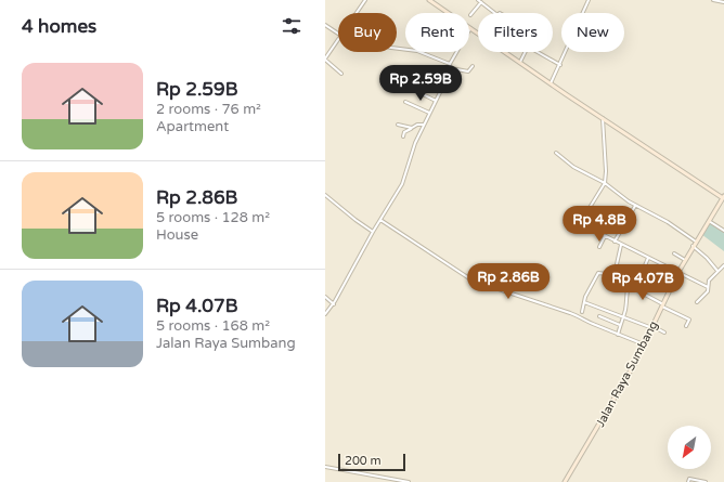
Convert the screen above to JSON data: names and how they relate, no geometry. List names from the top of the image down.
{
  "streets": {
    "street": ["Jalan Raya Sumbang"]
  },
  "scale_bar": "200 m",
  "north": "bottom left",
  "page": {
    "heading": "4 homes",
    "chip": [
      "Buy",
      "Rent",
      "Filters",
      "New"
    ],
    "list": [
      {
        "name": "Rp 2.59B",
        "note": "2 rooms · 76 m² · Apartment"
      },
      {
        "name": "Rp 2.86B",
        "note": "5 rooms · 128 m² · House"
      },
      {
        "name": "Rp 4.07B",
        "note": "5 rooms · 168 m² · Jalan Raya Sumbang"
      }
    ],
    "price": [
      "Rp 2.59B",
      "Rp 4.8B",
      "Rp 2.86B",
      "Rp 4.07B"
    ],
    "scale": "200 m"
  }
}
